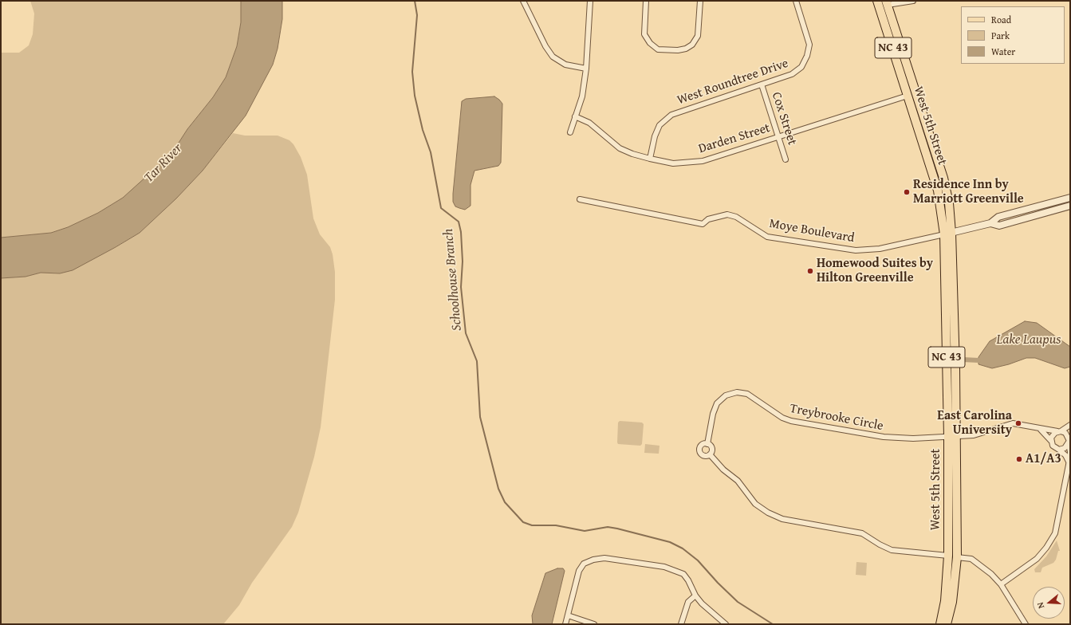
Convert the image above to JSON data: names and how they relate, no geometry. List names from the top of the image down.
{
  "streets": {
    "main road": ["NC 43", "West 5th Street"],
    "street": [
      "West Roundtree Drive",
      "Cox Street",
      "Darden Street",
      "Moye Boulevard",
      "Treybrooke Circle"
    ]
  },
  "crossings": [
    ["West Roundtree Drive", "Cox Street"],
    ["West Roundtree Drive", "Darden Street"],
    ["Cox Street", "Darden Street"],
    ["West 5th Street", "Darden Street"],
    ["West 5th Street", "Moye Boulevard"],
    ["West 5th Street", "Treybrooke Circle"]
  ],
  "water": ["Tar River", "Schoolhouse Branch", "Lake Laupus"],
  "places": [
    "Residence Inn by Marriott Greenville",
    "Homewood Suites by Hilton Greenville",
    "East Carolina University",
    "A1/A3"
  ],
  "legend": ["Road", "Park", "Water"],
  "north": "left"
}
